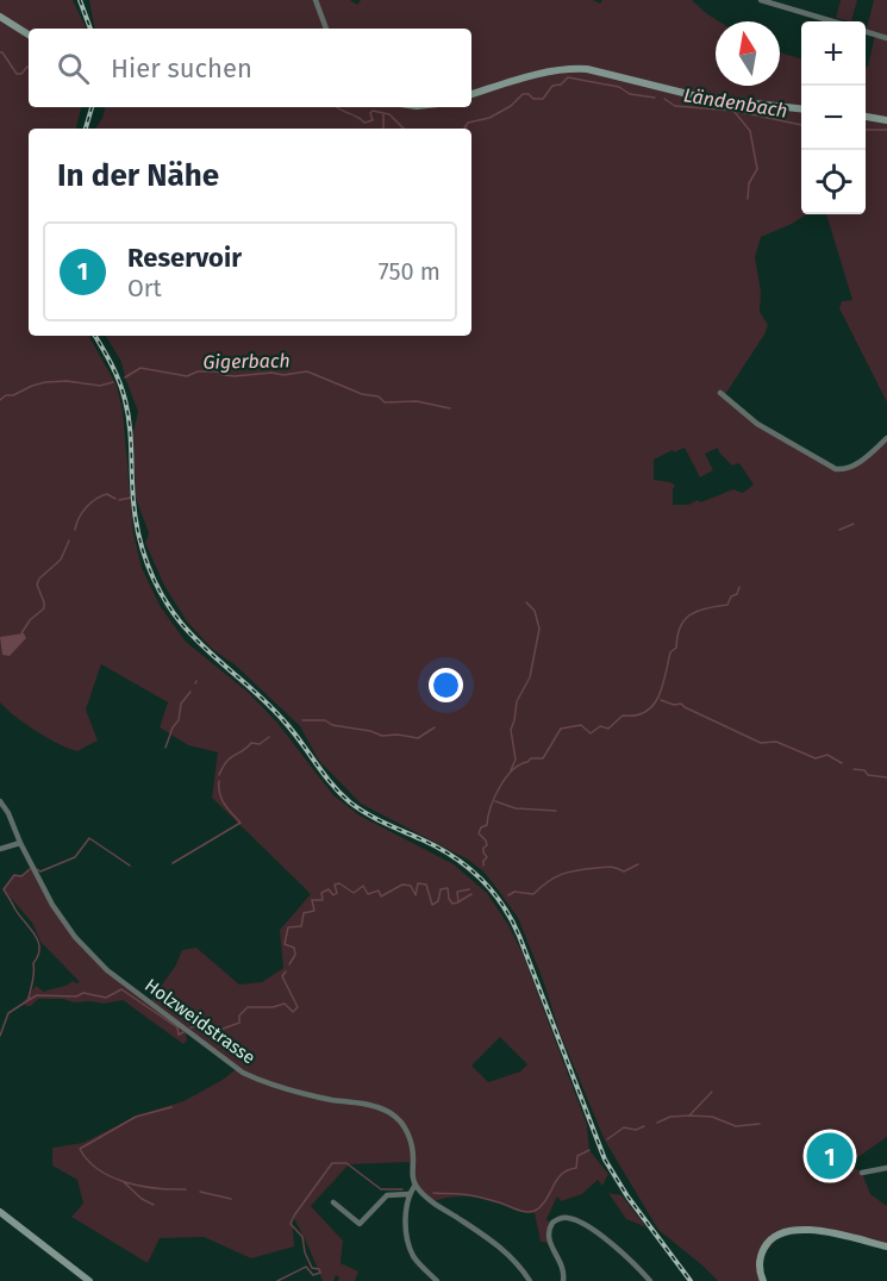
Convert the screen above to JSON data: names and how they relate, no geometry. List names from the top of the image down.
{
  "streets": {
    "street": ["Holzweidstrasse"]
  },
  "water": ["Ländenbach", "Gigerbach"],
  "north": "top",
  "page": {
    "map_buttons": ["+", "−"],
    "search": "Hier suchen",
    "heading": "In der Nähe",
    "list": [
      {
        "mark": "1",
        "name": "Reservoir",
        "note": "Ort",
        "value": "750 m"
      }
    ],
    "pins": "1"
  }
}
